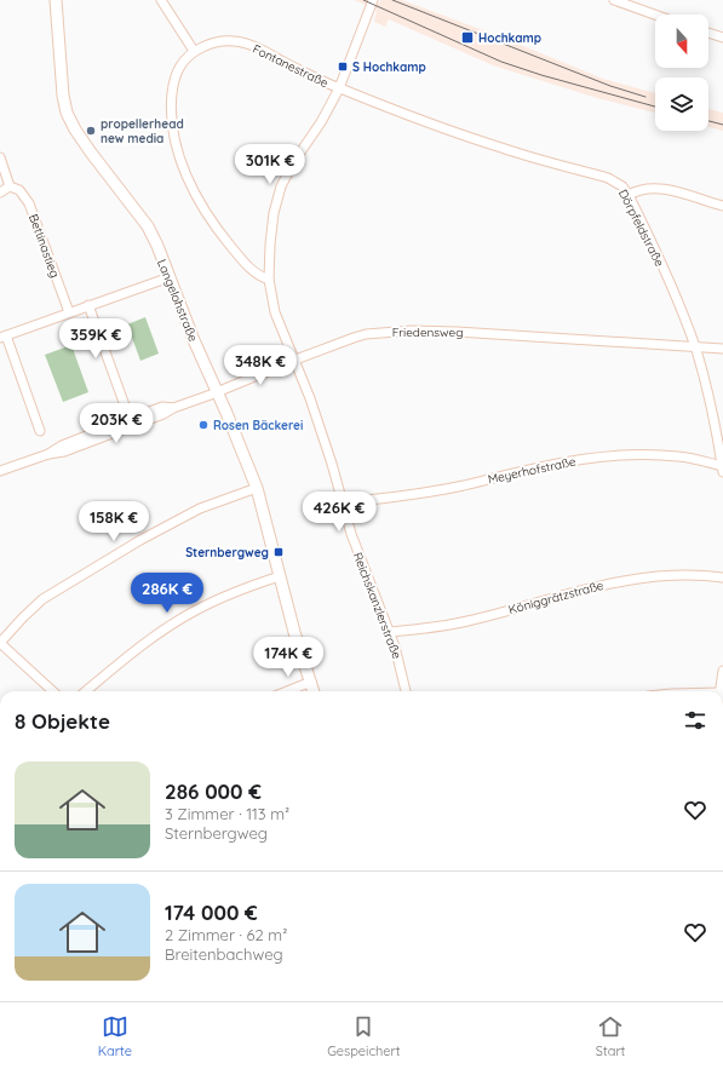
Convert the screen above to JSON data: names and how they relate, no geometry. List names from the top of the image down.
{
  "streets": {
    "street": [
      "Fontanestraße",
      "Dörpfeldstraße",
      "Bettinastieg",
      "Langelohstraße",
      "Friedensweg",
      "Meyerhofstraße",
      "Königgrätzstraße",
      "Reichskanzlerstraße"
    ]
  },
  "crossings": [
    ["Fontanestraße", "Dörpfeldstraße"],
    ["Fontanestraße", "Reichskanzlerstraße"],
    ["Dörpfeldstraße", "Friedensweg"],
    ["Dörpfeldstraße", "Meyerhofstraße"],
    ["Dörpfeldstraße", "Reichskanzlerstraße"],
    ["Langelohstraße", "Friedensweg"],
    ["Friedensweg", "Reichskanzlerstraße"],
    ["Meyerhofstraße", "Reichskanzlerstraße"],
    ["Königgrätzstraße", "Reichskanzlerstraße"]
  ],
  "places": {
    "transit": ["Hochkamp", "S Hochkamp", "Sternbergweg"],
    "other": ["propellerhead new media", "Rosen Bäckerei"]
  },
  "north": "bottom",
  "page": {
    "price": [
      "301K €",
      "359K €",
      "348K €",
      "203K €",
      "426K €",
      "158K €",
      "286K €",
      "174K €"
    ],
    "heading": "8 Objekte",
    "list": [
      {
        "name": "286 000 €",
        "note": "3 Zimmer · 113 m² · Sternbergweg"
      },
      {
        "name": "174 000 €",
        "note": "2 Zimmer · 62 m² · Breitenbachweg"
      }
    ],
    "tabs": ["Karte", "Gespeichert", "Start"]
  }
}
